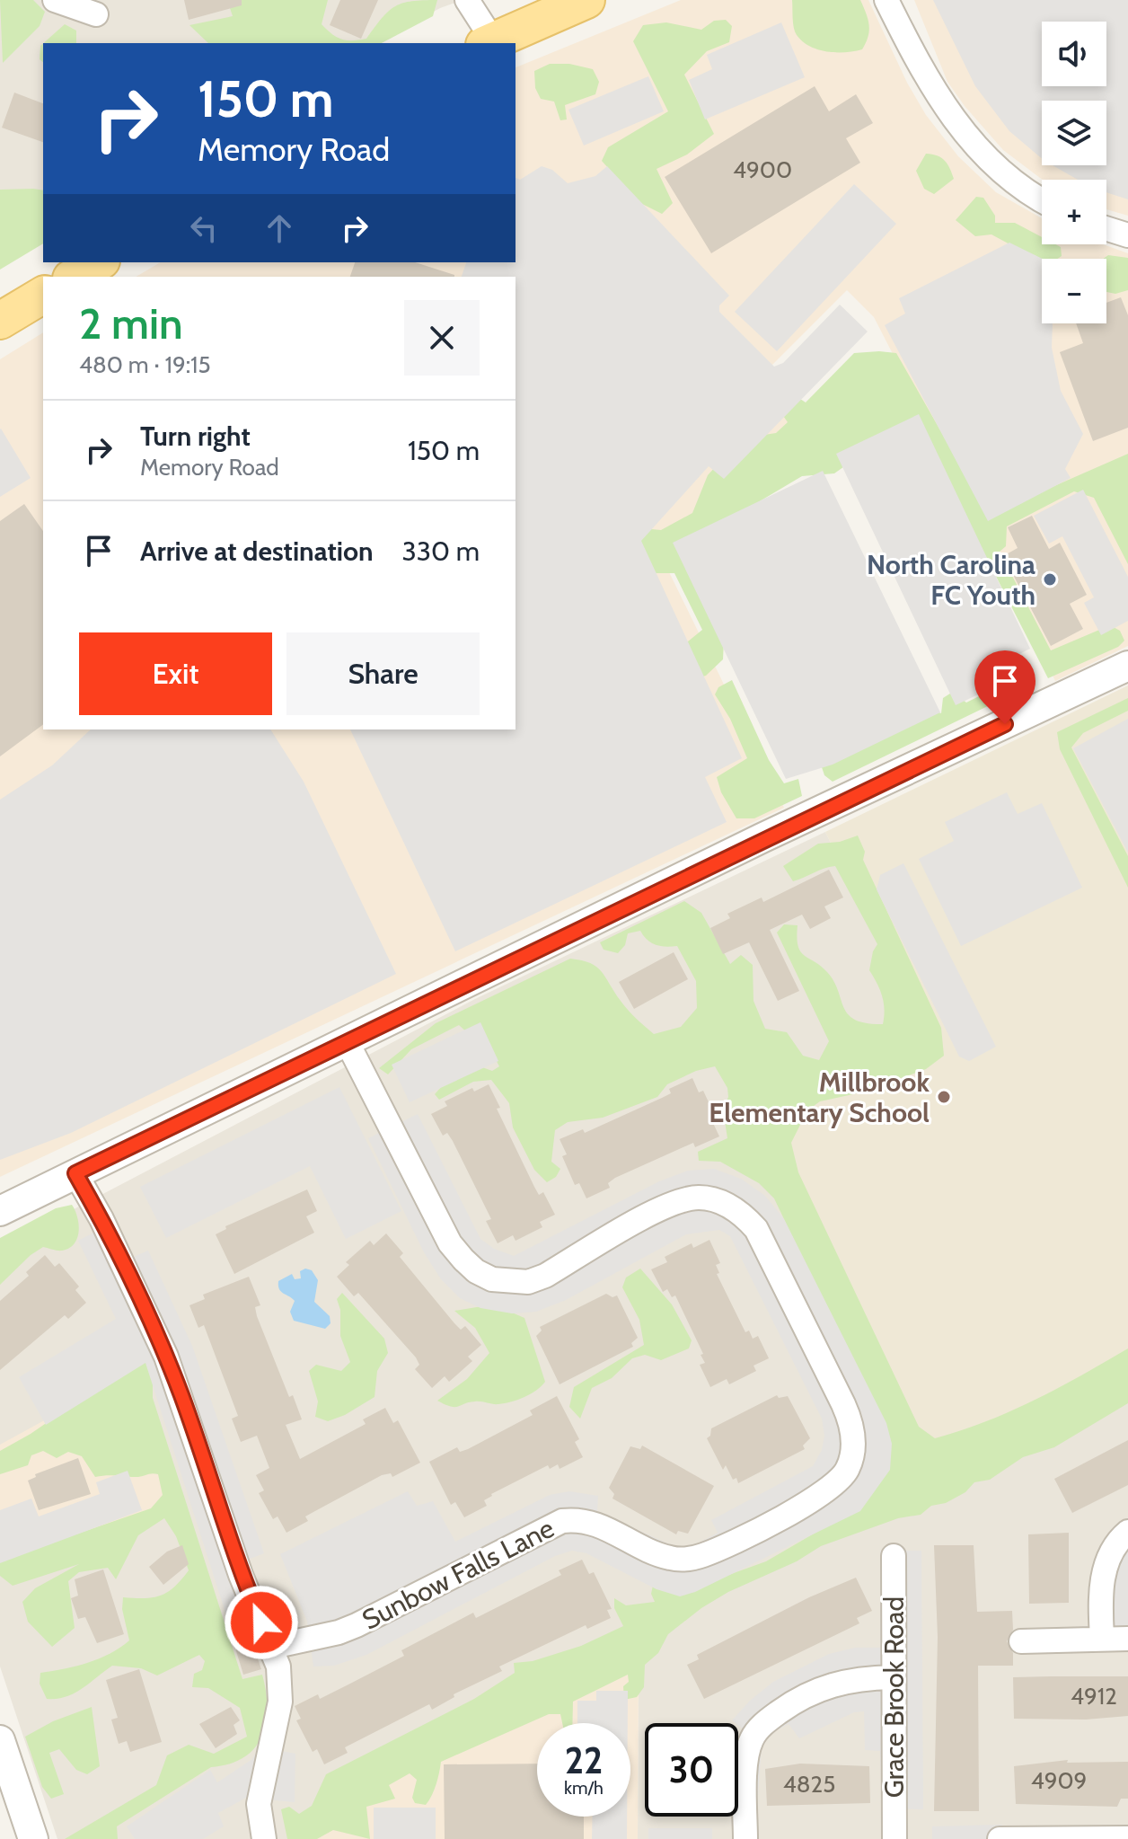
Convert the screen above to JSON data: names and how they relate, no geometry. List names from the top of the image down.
{
  "streets": {
    "street": ["Sunbow Falls Lane", "Grace Brook Road"]
  },
  "places": ["North Carolina FC Youth", "Millbrook Elementary School"],
  "house_numbers": [
    "4900",
    "4912",
    "4909",
    "4825"
  ],
  "page": {
    "map_buttons": ["+", "−"],
    "turn": ["150 m", "Memory Road"],
    "heading": ["2 min", "480 m · 19:15"],
    "list": [
      {
        "name": "Turn right",
        "note": "Memory Road",
        "value": "150 m"
      },
      {
        "name": "Arrive at destination",
        "value": "330 m"
      }
    ],
    "buttons": ["Exit", "Share"],
    "speed": "22 km/h",
    "limit": "30"
  }
}
